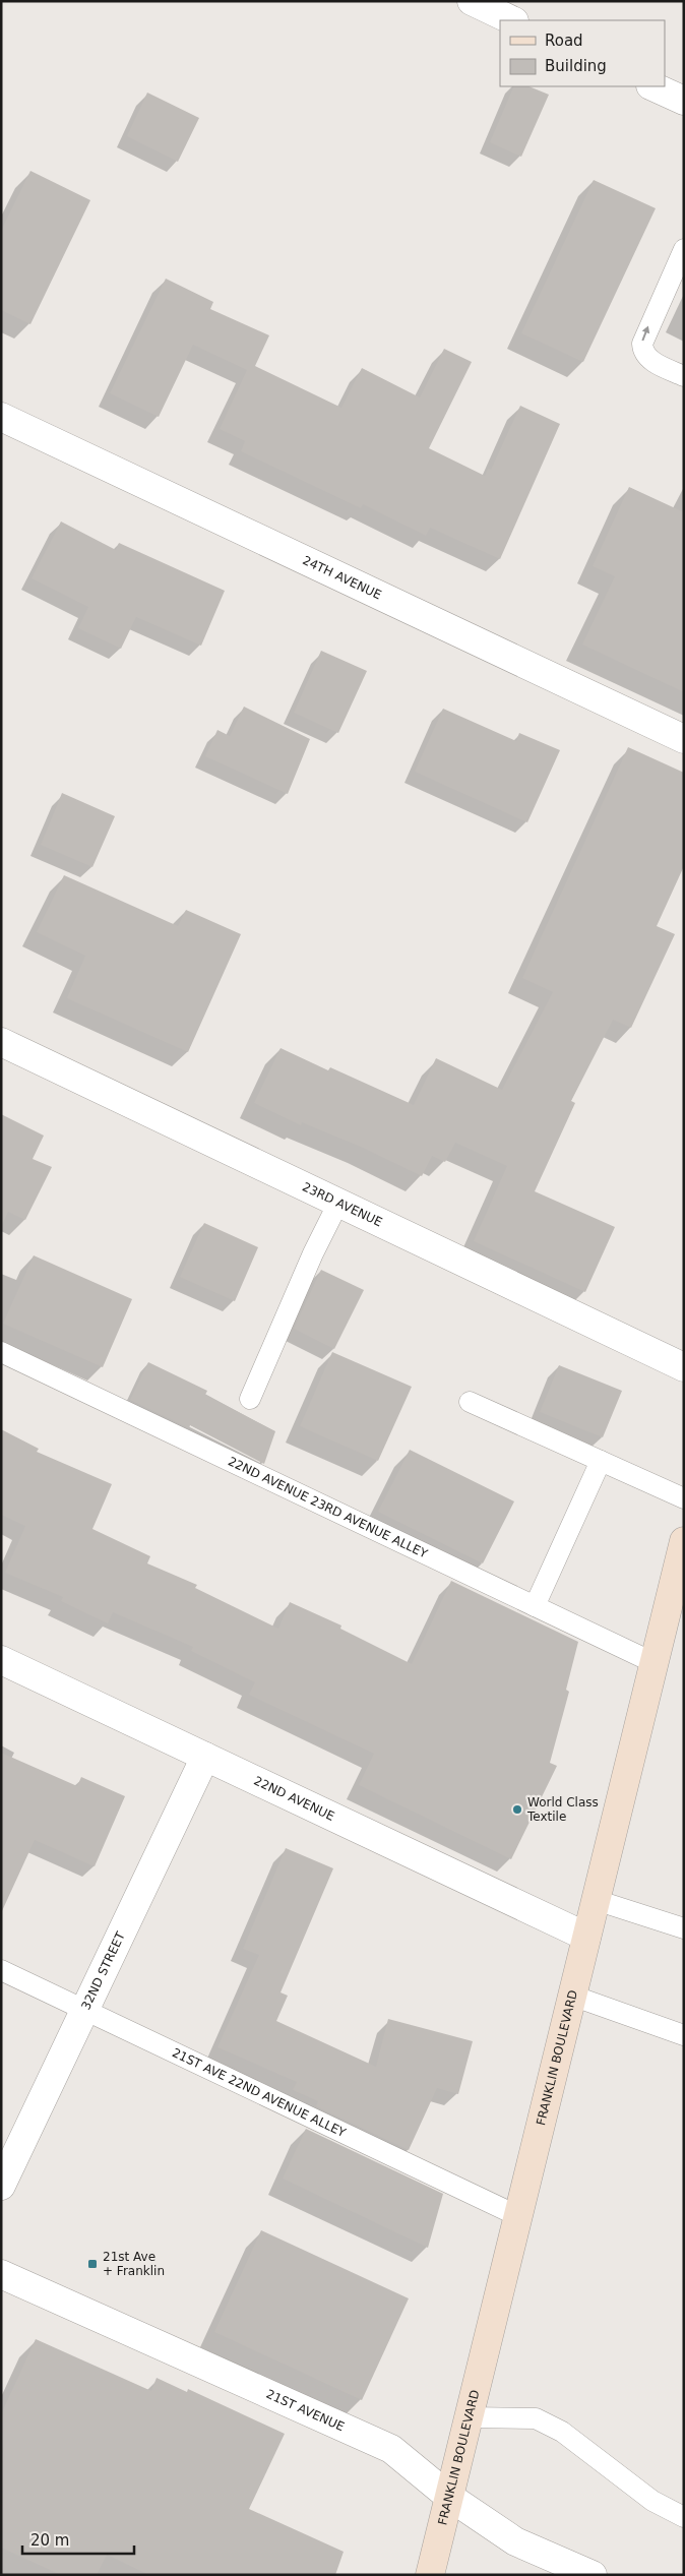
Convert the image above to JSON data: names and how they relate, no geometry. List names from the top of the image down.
{
  "streets": {
    "main road": ["FRANKLIN BOULEVARD"],
    "street": [
      "24TH AVENUE",
      "23RD AVENUE",
      "22ND AVENUE",
      "32ND STREET",
      "21ST AVENUE"
    ],
    "lane": ["22ND AVENUE 23RD AVENUE ALLEY", "21ST AVE 22ND AVENUE ALLEY"]
  },
  "crossings": [
    ["22ND AVENUE 23RD AVENUE ALLEY", "FRANKLIN BOULEVARD"],
    ["22ND AVENUE", "32ND STREET"],
    ["22ND AVENUE", "FRANKLIN BOULEVARD"],
    ["32ND STREET", "21ST AVE 22ND AVENUE ALLEY"],
    ["FRANKLIN BOULEVARD", "21ST AVE 22ND AVENUE ALLEY"],
    ["FRANKLIN BOULEVARD", "21ST AVENUE"]
  ],
  "places": {
    "other": ["World Class Textile"],
    "transit": ["21st Ave + Franklin"]
  },
  "legend": ["Road", "Building"],
  "scale_bar": "20 m"
}
